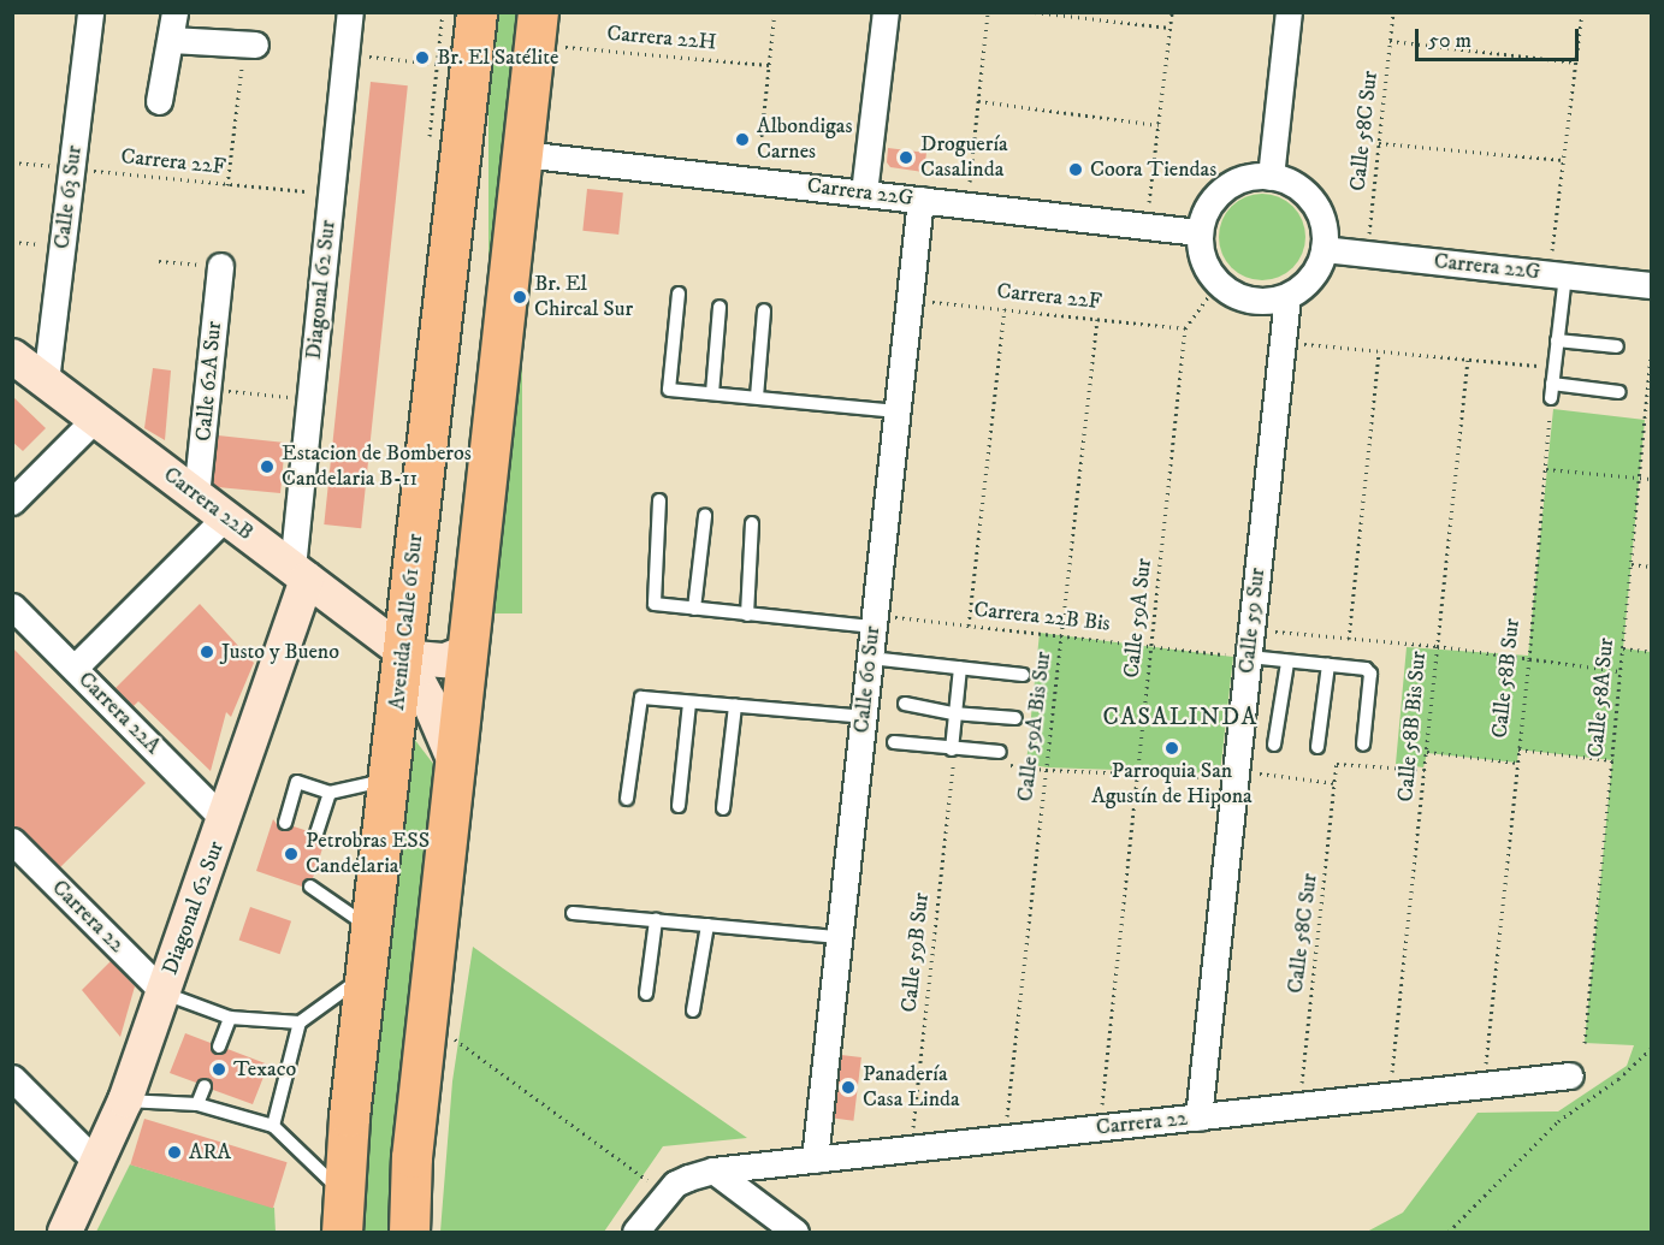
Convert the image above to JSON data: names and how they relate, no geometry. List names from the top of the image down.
{
  "streets": {
    "main road": ["Avenida Calle 61 Sur"],
    "street": [
      "Carrera 22G",
      "Calle 63 Sur",
      "Diagonal 62 Sur",
      "Calle 62A Sur",
      "Carrera 22B",
      "Calle 59 Sur",
      "Calle 60 Sur",
      "Carrera 22A",
      "Carrera 22"
    ],
    "path": [
      "Carrera 22H",
      "Calle 58C Sur",
      "Carrera 22F",
      "Carrera 22B Bis",
      "Calle 59A Sur",
      "Calle 58B Sur",
      "Calle 58A Sur",
      "Calle 59A Bis Sur",
      "Calle 58B Bis Sur",
      "Calle 59B Sur"
    ]
  },
  "crossings": [
    ["Calle 58C Sur", "Carrera 22G"],
    ["Calle 58C Sur", "Calle 58B Bis Sur"],
    ["Calle 58C Sur", "Carrera 22"],
    ["Carrera 22F", "Calle 63 Sur"],
    ["Carrera 22F", "Diagonal 62 Sur"],
    ["Carrera 22F", "Calle 59A Sur"],
    ["Carrera 22F", "Calle 60 Sur"],
    ["Carrera 22F", "Calle 59A Bis Sur"],
    ["Carrera 22G", "Calle 59 Sur"],
    ["Carrera 22G", "Calle 60 Sur"],
    ["Calle 63 Sur", "Carrera 22B"],
    ["Diagonal 62 Sur", "Carrera 22B"],
    ["Diagonal 62 Sur", "Carrera 22A"],
    ["Diagonal 62 Sur", "Carrera 22"],
    ["Calle 62A Sur", "Carrera 22B"],
    ["Carrera 22B", "Avenida Calle 61 Sur"],
    ["Carrera 22B Bis", "Calle 59A Sur"],
    ["Carrera 22B Bis", "Calle 59 Sur"],
    ["Carrera 22B Bis", "Calle 60 Sur"],
    ["Carrera 22B Bis", "Calle 59A Bis Sur"],
    ["Calle 59A Sur", "Carrera 22"],
    ["Calle 59 Sur", "Carrera 22"],
    ["Calle 58B Sur", "Carrera 22"],
    ["Calle 60 Sur", "Carrera 22"],
    ["Calle 59A Bis Sur", "Carrera 22"],
    ["Calle 58B Bis Sur", "Carrera 22"],
    ["Carrera 22", "Calle 59B Sur"]
  ],
  "districts": ["CASALINDA"],
  "places": [
    "Br. El Satélite",
    "Albondigas Carnes",
    "Droguería Casalinda",
    "Coora Tiendas",
    "Br. El Chircal Sur",
    "Estacion de Bomberos Candelaria B-11",
    "Justo y Bueno",
    "Parroquia San Agustín de Hipona",
    "Petrobras ESS Candelaria",
    "Texaco",
    "Panadería Casa Linda",
    "ARA"
  ],
  "scale_bar": "50 m"
}
